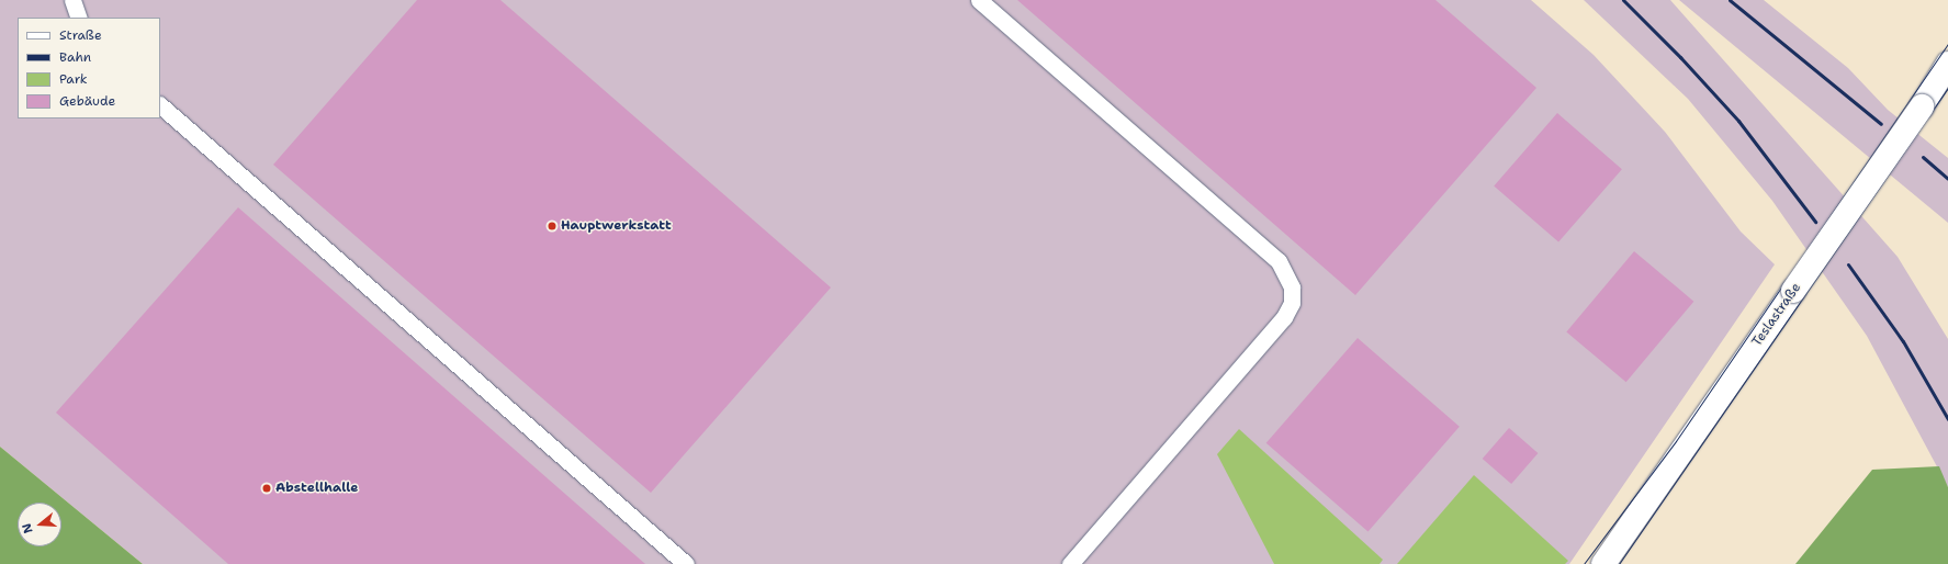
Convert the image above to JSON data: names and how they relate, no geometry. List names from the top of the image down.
{
  "streets": {
    "street": ["Teslastraße"]
  },
  "places": ["Hauptwerkstatt", "Abstellhalle"],
  "legend": [
    "Straße",
    "Bahn",
    "Park",
    "Gebäude"
  ],
  "north": "left"
}
